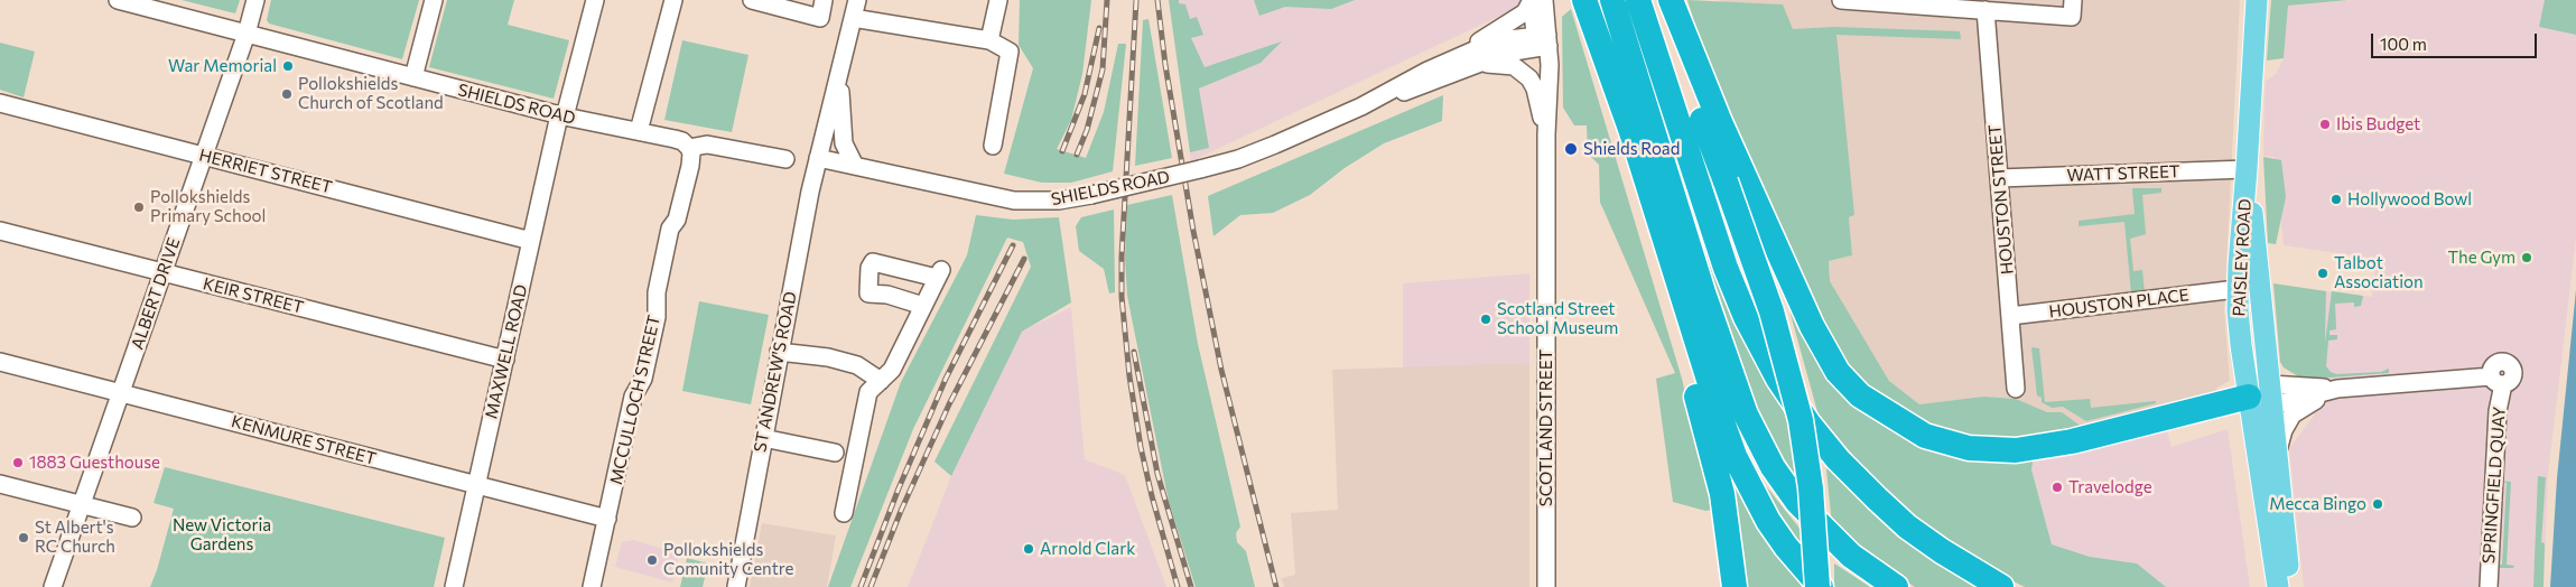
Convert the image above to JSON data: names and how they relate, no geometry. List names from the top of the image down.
{
  "streets": {
    "main road": ["PAISLEY ROAD"],
    "street": [
      "SHIELDS ROAD",
      "HERRIET STREET",
      "WATT STREET",
      "HOUSTON STREET",
      "ALBERT DRIVE",
      "KEIR STREET",
      "HOUSTON PLACE",
      "MAXWELL ROAD",
      "ST ANDREW'S ROAD",
      "MCCULLOCH STREET",
      "SCOTLAND STREET",
      "KENMURE STREET",
      "SPRINGFIELD QUAY"
    ]
  },
  "crossings": [
    ["SHIELDS ROAD", "ALBERT DRIVE"],
    ["SHIELDS ROAD", "MAXWELL ROAD"],
    ["SHIELDS ROAD", "ST ANDREW'S ROAD"],
    ["SHIELDS ROAD", "MCCULLOCH STREET"],
    ["SHIELDS ROAD", "SCOTLAND STREET"],
    ["HERRIET STREET", "ALBERT DRIVE"],
    ["HERRIET STREET", "MAXWELL ROAD"],
    ["WATT STREET", "HOUSTON STREET"],
    ["WATT STREET", "PAISLEY ROAD"],
    ["HOUSTON STREET", "HOUSTON PLACE"],
    ["PAISLEY ROAD", "SPRINGFIELD QUAY"],
    ["ALBERT DRIVE", "KEIR STREET"],
    ["ALBERT DRIVE", "KENMURE STREET"],
    ["KEIR STREET", "MAXWELL ROAD"],
    ["MAXWELL ROAD", "KENMURE STREET"],
    ["MCCULLOCH STREET", "KENMURE STREET"]
  ],
  "parks": ["New Victoria Gardens"],
  "places": [
    "War Memorial",
    "Pollokshields Church of Scotland",
    "Ibis Budget",
    "Shields Road",
    "Hollywood Bowl",
    "Pollokshields Primary School",
    "The Gym",
    "Talbot Association",
    "Scotland Street School Museum",
    "1883 Guesthouse",
    "Travelodge",
    "Mecca Bingo",
    "St Albert's RC Church",
    "Arnold Clark",
    "Pollokshields Comunity Centre"
  ],
  "scale_bar": "100 m"
}
